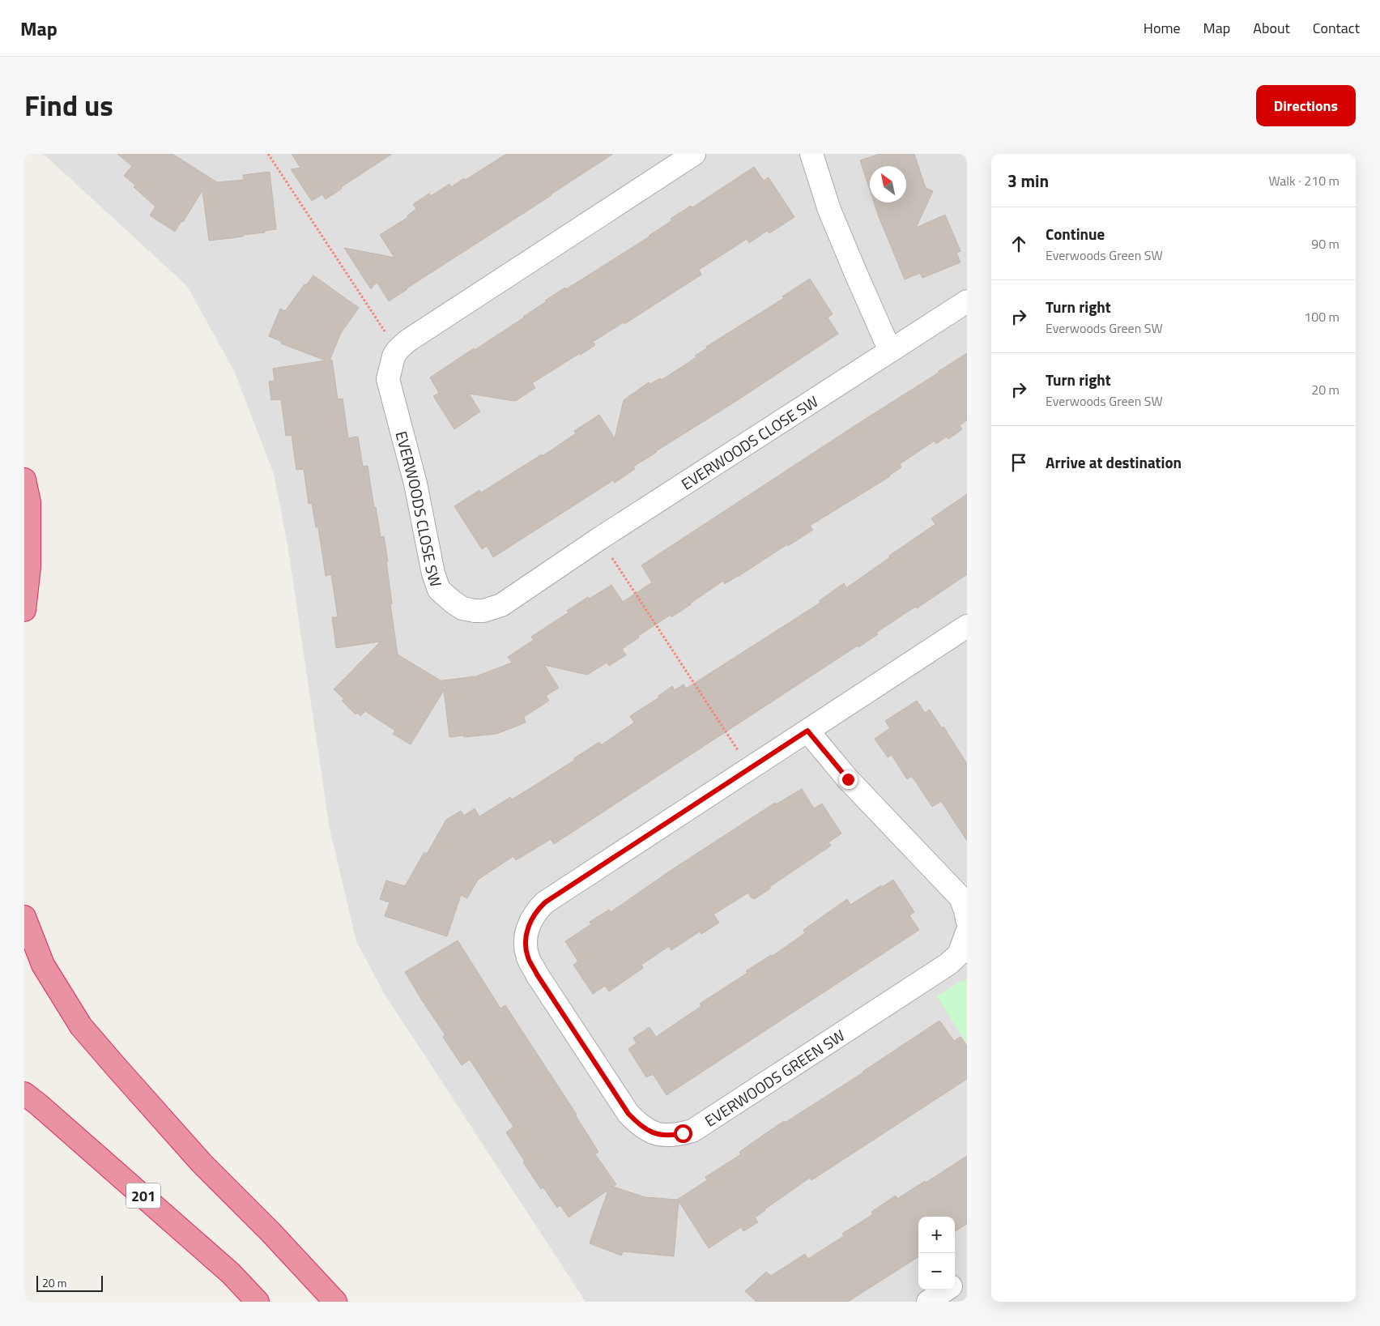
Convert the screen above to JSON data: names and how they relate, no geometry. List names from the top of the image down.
{
  "streets": {
    "highway": ["201"],
    "street": ["EVERWOODS CLOSE SW", "EVERWOODS GREEN SW"]
  },
  "scale_bar": "20 m",
  "north": "top left",
  "page": {
    "header": "Map",
    "nav": [
      "Home",
      "Map",
      "About",
      "Contact"
    ],
    "title": "Find us",
    "buttons": "Directions",
    "heading": ["3 min", "Walk · 210 m"],
    "list": [
      ["Continue", "Everwoods Green SW", "90 m"],
      ["Turn right", "Everwoods Green SW", "100 m"],
      ["Turn right", "Everwoods Green SW", "20 m"],
      "Arrive at destination"
    ],
    "map_buttons": ["+", "−"],
    "scale": "20 m"
  }
}
